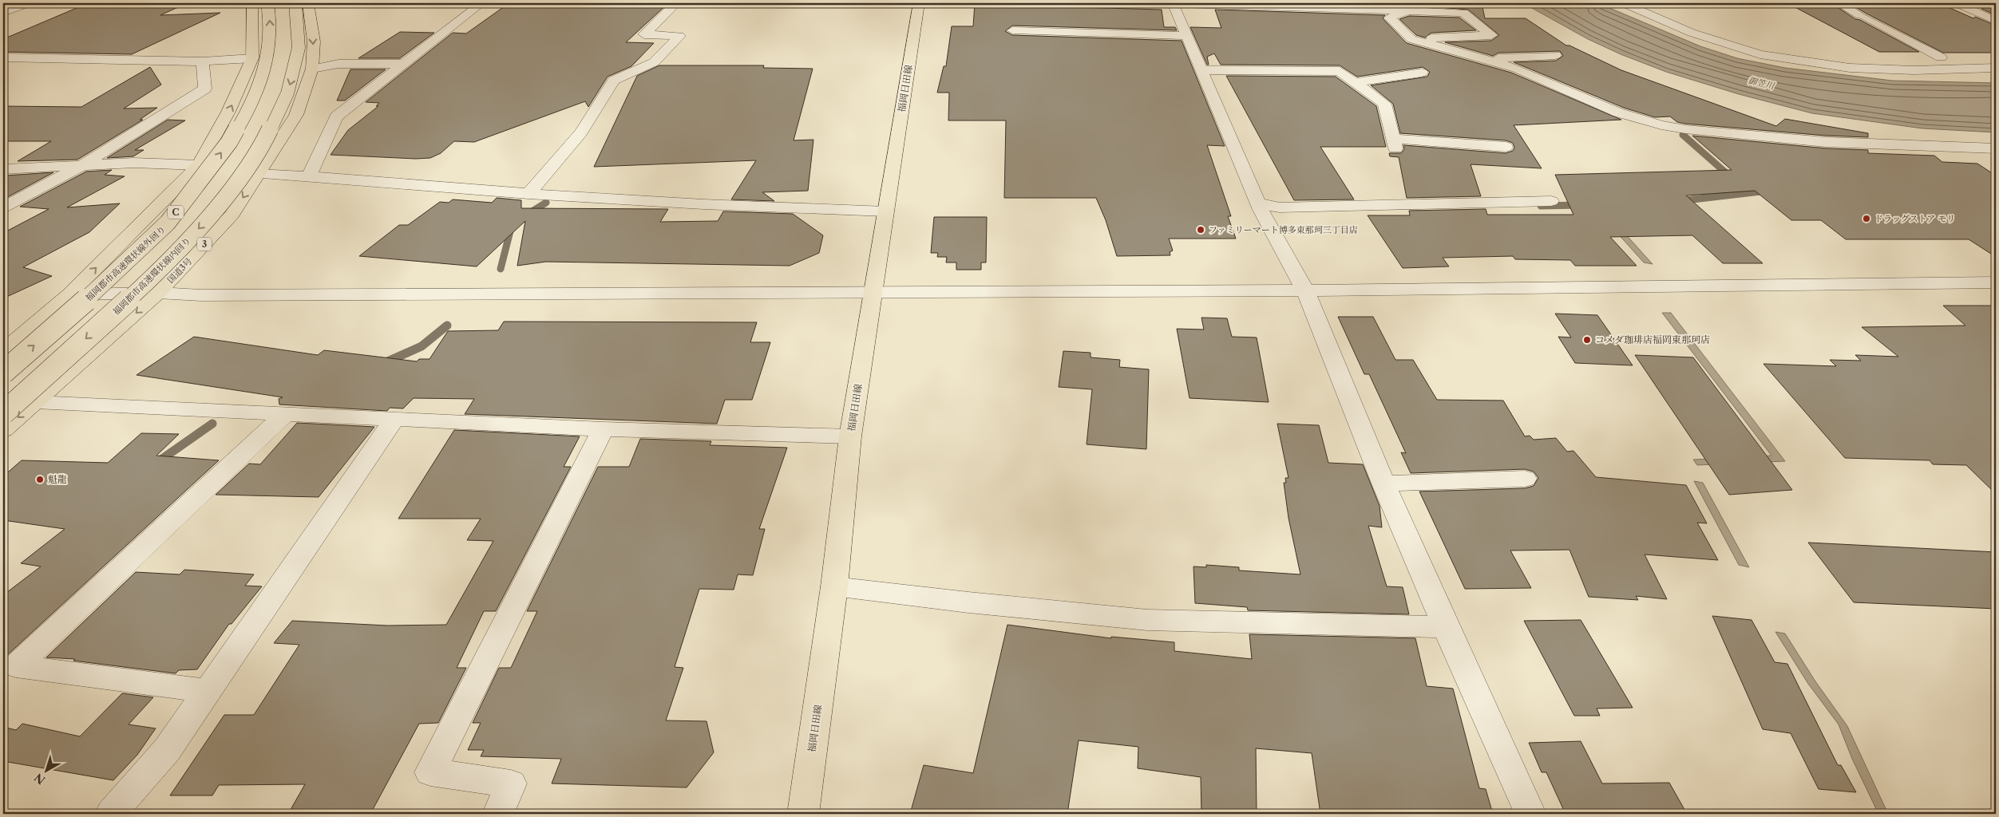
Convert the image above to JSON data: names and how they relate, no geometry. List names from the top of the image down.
{
  "streets": {
    "main road": [
      "福岡日田線",
      "C",
      "3",
      "福岡都市高速環状線外回り",
      "国道3号",
      "福岡都市高速環状線内回り"
    ]
  },
  "water": ["御笠川"],
  "places": [
    "ドラッグストア モリ",
    "ファミリーマート博多東那珂三丁目店",
    "コメダ珈琲店福岡東那珂店",
    "魁龍"
  ],
  "north": "bottom left"
}
